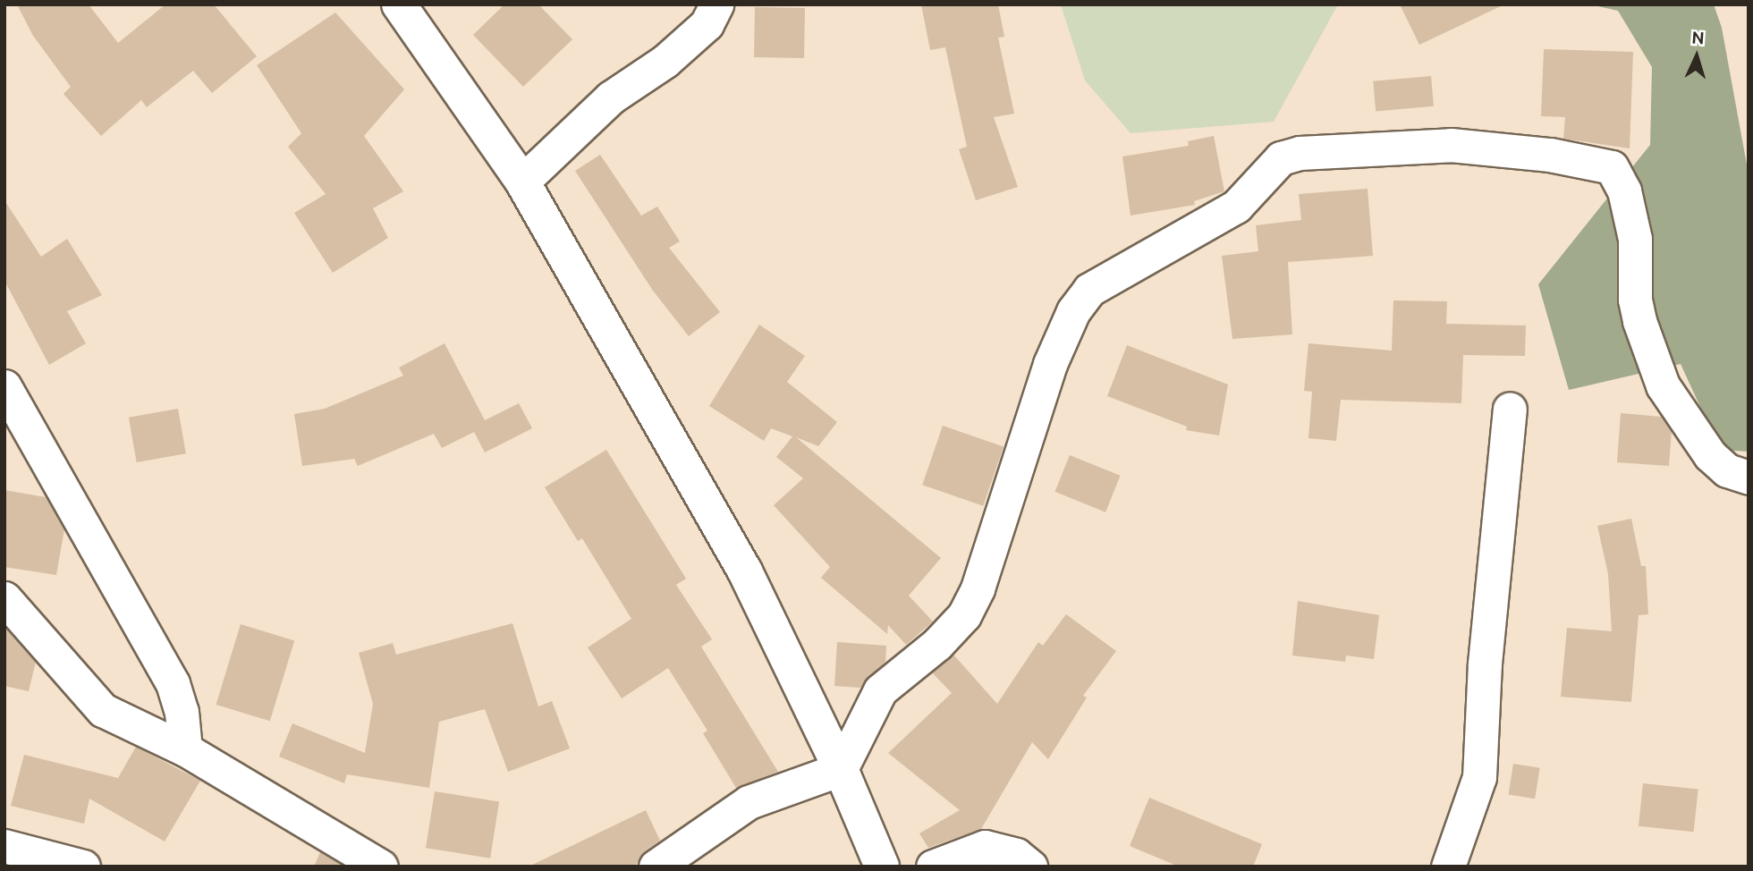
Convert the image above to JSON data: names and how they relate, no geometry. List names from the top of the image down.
{
  "north": "top"
}
